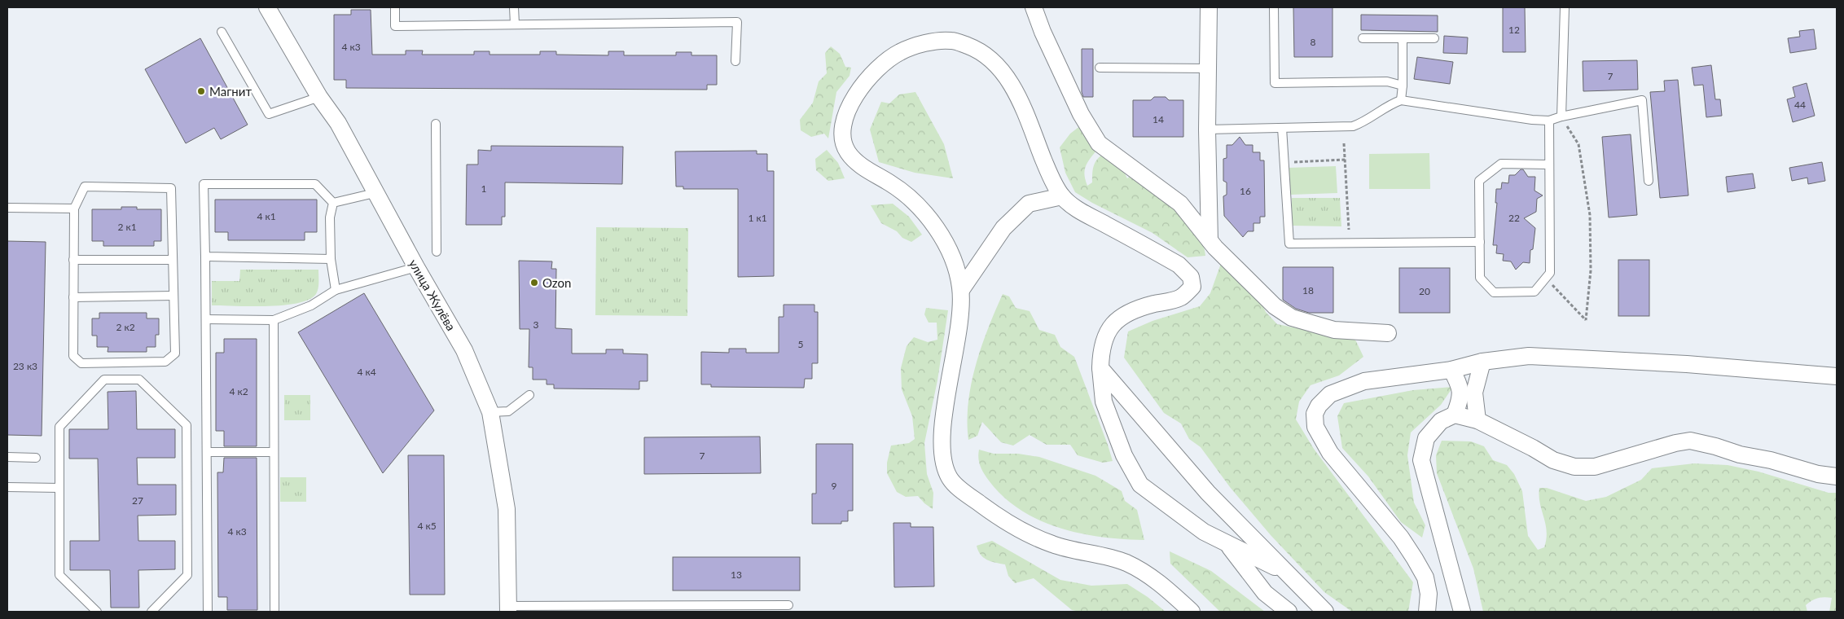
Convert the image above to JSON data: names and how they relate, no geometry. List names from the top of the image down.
{
  "streets": {
    "street": ["улица Жулёва"]
  },
  "places": ["Магнит", "Ozon"],
  "house_numbers": [
    "12",
    "8",
    "4 к3",
    "7",
    "44",
    "14",
    "1",
    "16",
    "4 к1",
    "1 к1",
    "22",
    "2 к1",
    "18",
    "20",
    "3",
    "2 к2",
    "5",
    "23 к3",
    "4 к4",
    "4 к2",
    "7",
    "9",
    "27",
    "4 к5",
    "4 к3",
    "13"
  ]
}
